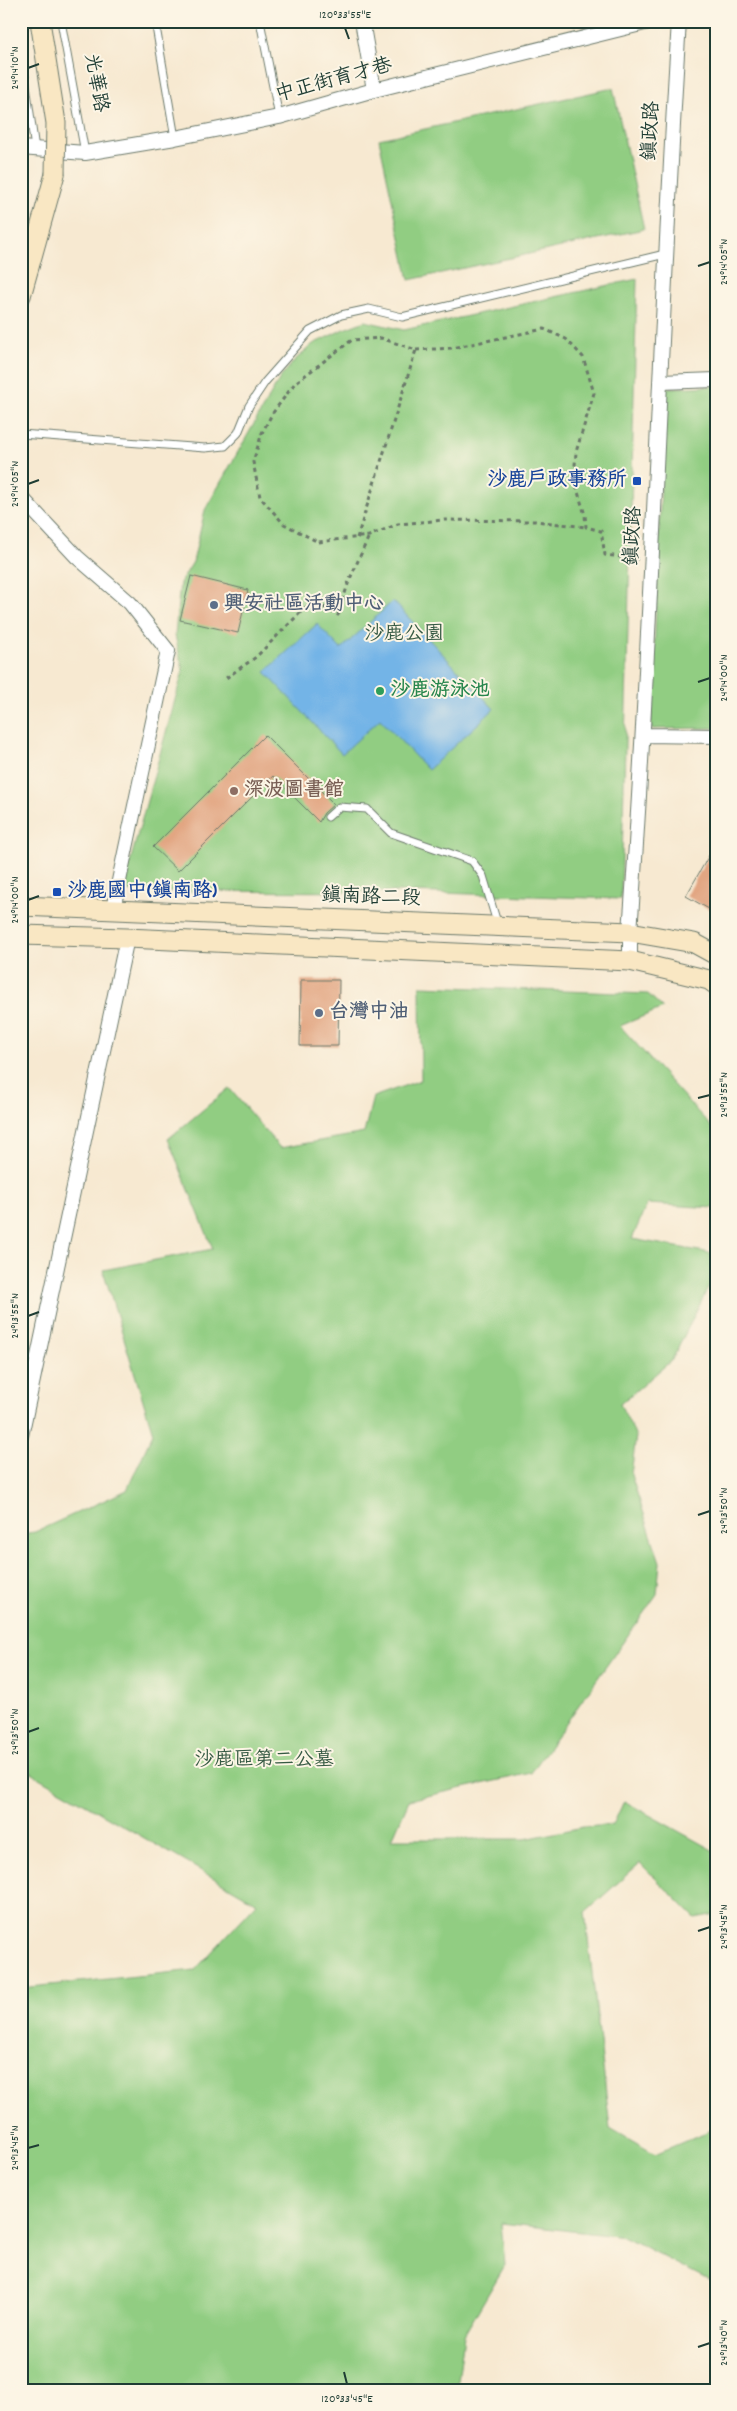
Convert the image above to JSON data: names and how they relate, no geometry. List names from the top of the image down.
{
  "streets": {
    "street": ["中正街育才巷", "鎮政路", "鎮南路二段"],
    "lane": ["光華路"]
  },
  "crossings": [
    ["中正街育才巷", "光華路"],
    ["鎮政路", "鎮南路二段"]
  ],
  "parks": ["沙鹿公園", "沙鹿區第二公墓"],
  "places": {
    "transit": ["沙鹿戶政事務所", "沙鹿國中(鎮南路)"],
    "other": [
      "興安社區活動中心",
      "沙鹿游泳池",
      "深波圖書館",
      "台灣中油"
    ]
  },
  "coordinates": [
    "120°33'55\"E",
    "24°14'10\"N",
    "24°14'05\"N",
    "24°14'00\"N",
    "24°13'55\"N",
    "24°13'50\"N",
    "24°13'45\"N",
    "24°13'40\"N",
    "120°33'45\"E"
  ]
}
